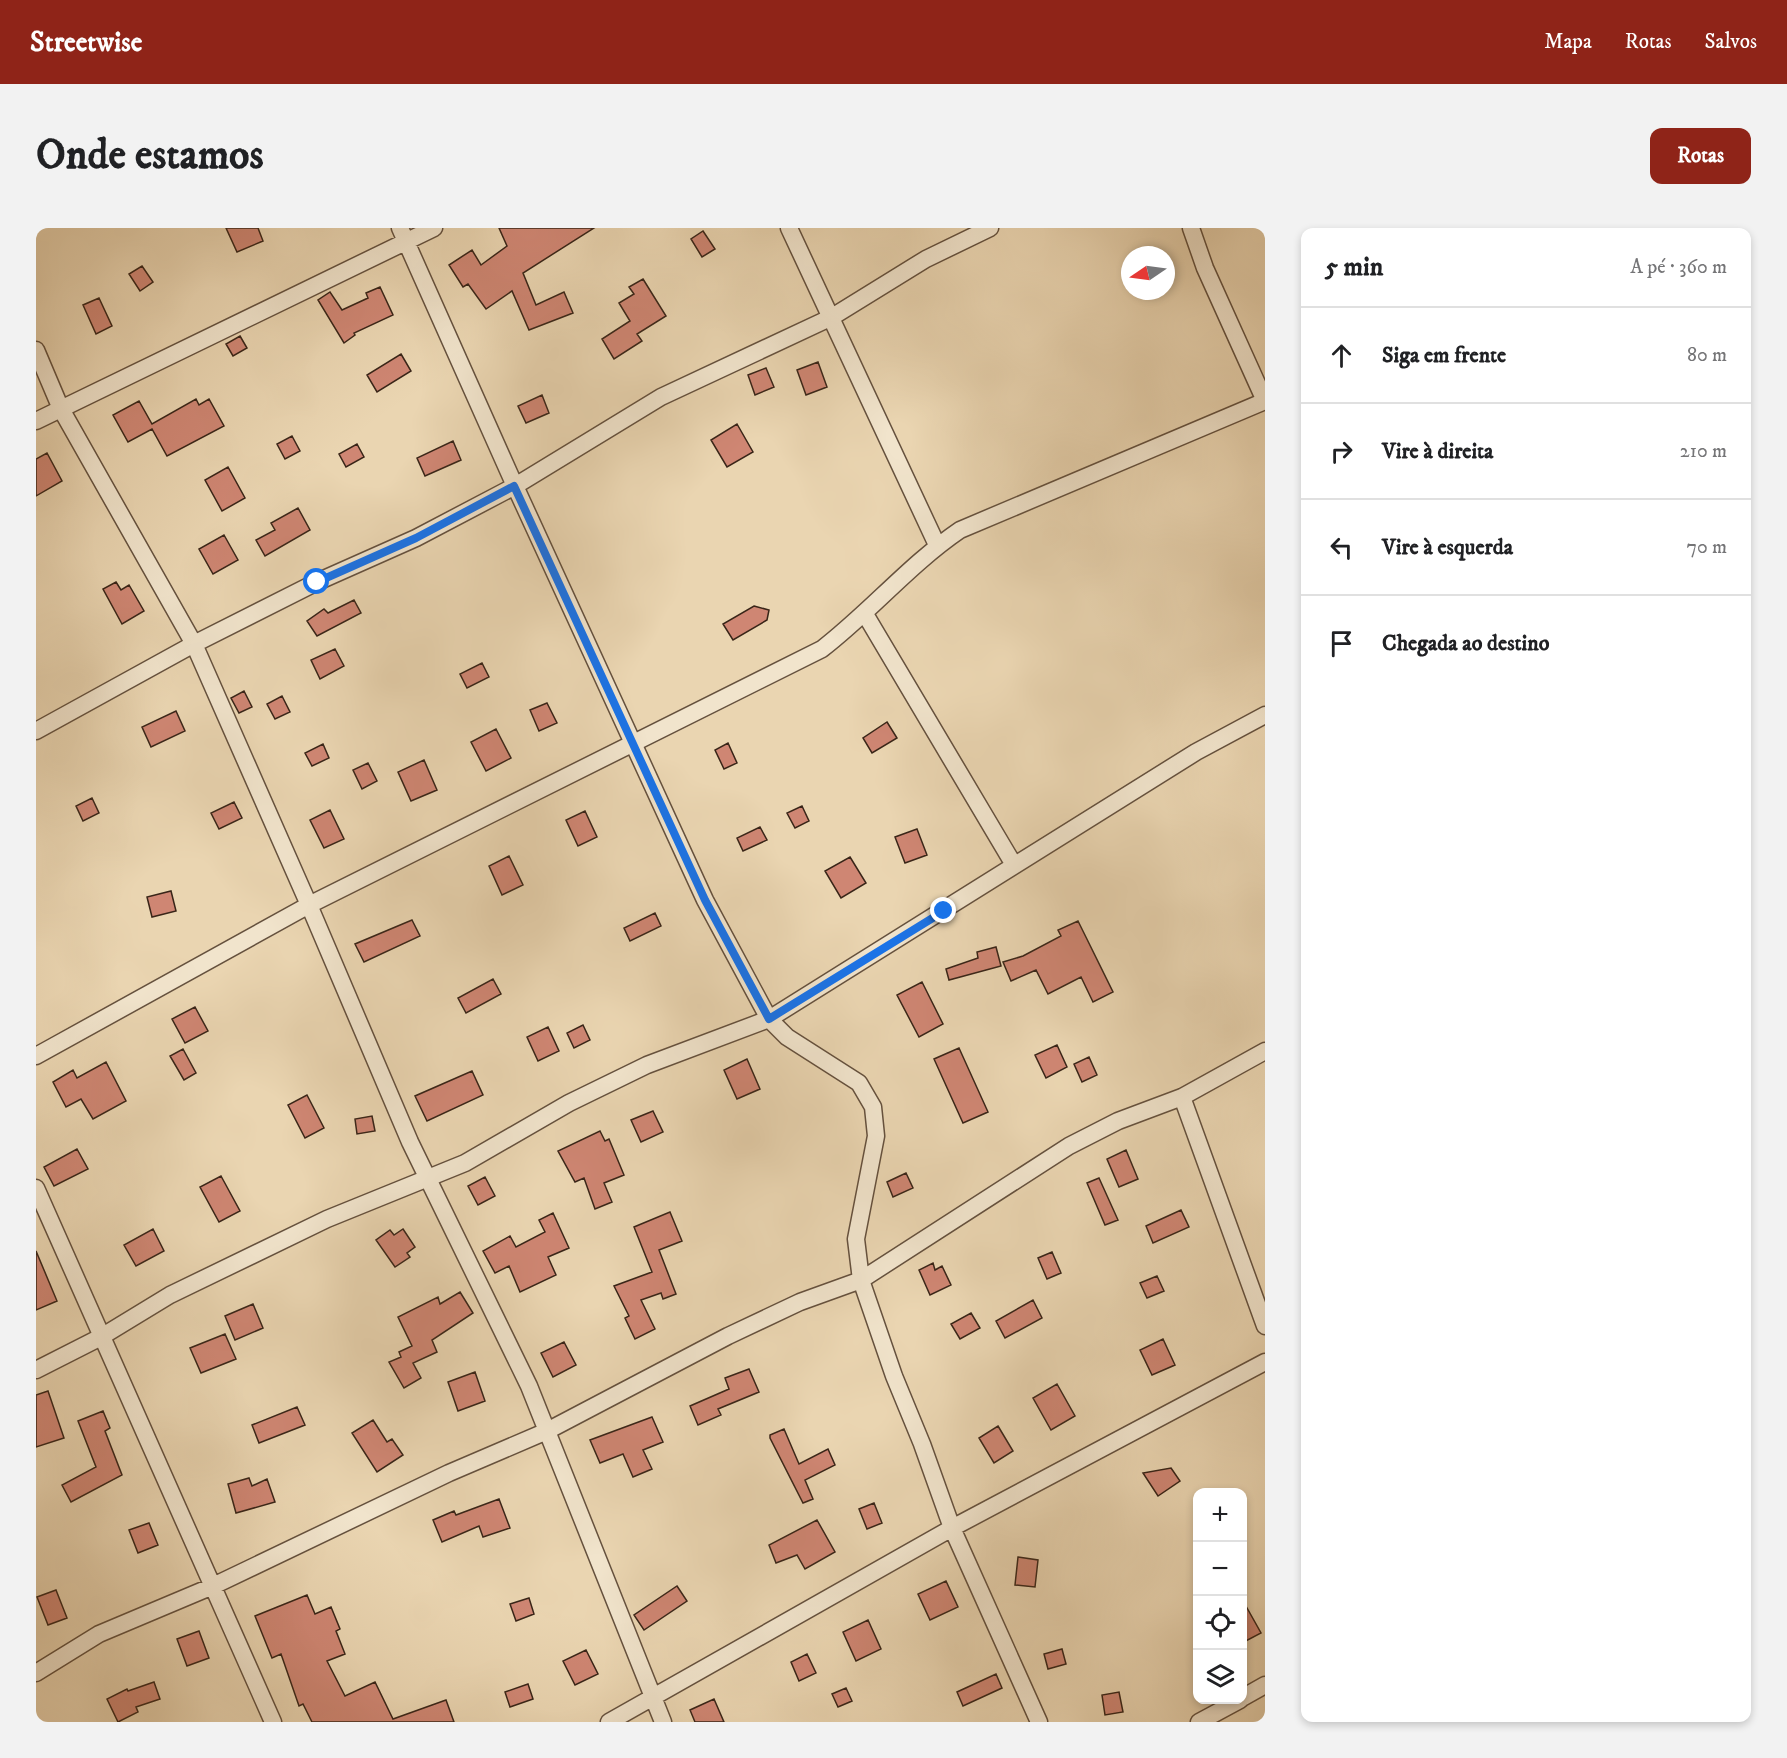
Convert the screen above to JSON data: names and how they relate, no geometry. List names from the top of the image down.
{
  "north": "left",
  "page": {
    "header": "Streetwise",
    "nav": ["Mapa", "Rotas", "Salvos"],
    "buttons": "Rotas",
    "title": "Onde estamos",
    "heading": ["5 min", "A pé · 360 m"],
    "list": [
      ["Siga em frente", "80 m"],
      ["Vire à direita", "210 m"],
      ["Vire à esquerda", "70 m"],
      "Chegada ao destino"
    ],
    "map_buttons": ["+", "−"]
  }
}
